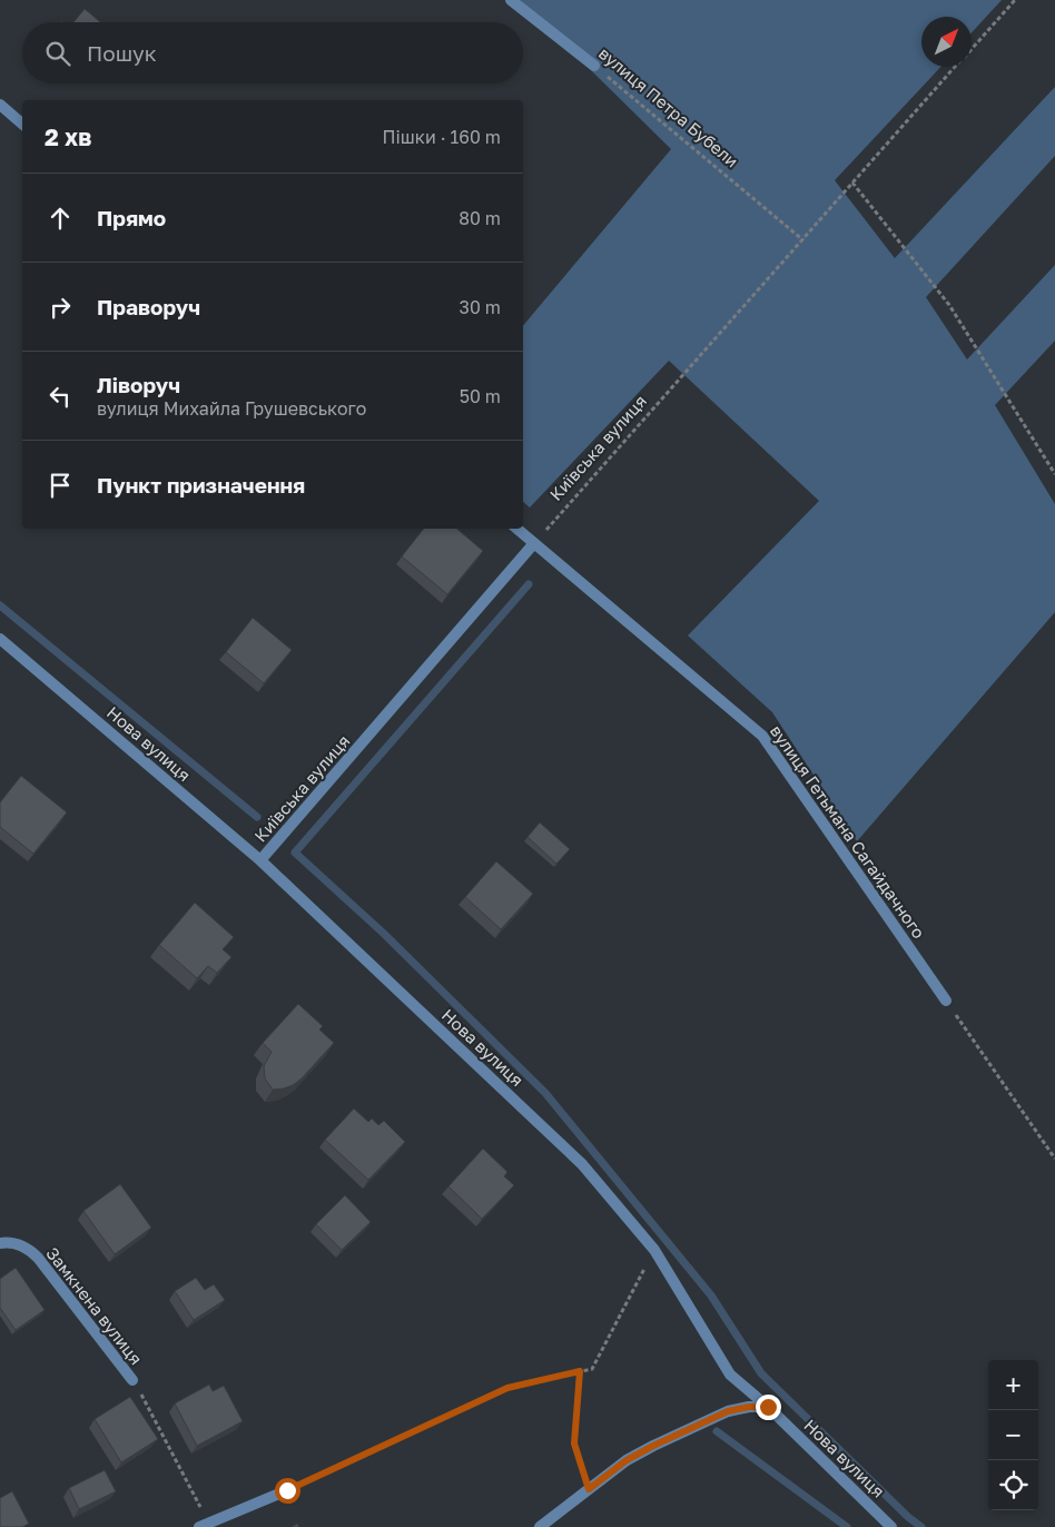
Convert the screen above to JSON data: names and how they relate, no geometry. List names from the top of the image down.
{
  "streets": {
    "street": [
      "вулиця Петра Бубели",
      "Київська вулиця",
      "Нова вулиця",
      "вулиця Гетьмана Сагайдачного",
      "Замкнена вулиця"
    ]
  },
  "crossings": [
    ["вулиця Петра Бубели", "Київська вулиця"],
    ["Київська вулиця", "Нова вулиця"],
    ["Київська вулиця", "вулиця Гетьмана Сагайдачного"]
  ],
  "north": "top right",
  "page": {
    "search": "Пошук",
    "heading": ["2 хв", "Пішки · 160 m"],
    "list": [
      ["Прямо", "80 m"],
      ["Праворуч", "30 m"],
      ["Ліворуч", "вулиця Михайла Грушевського", "50 m"],
      "Пункт призначення"
    ],
    "map_buttons": ["+", "−"]
  }
}
